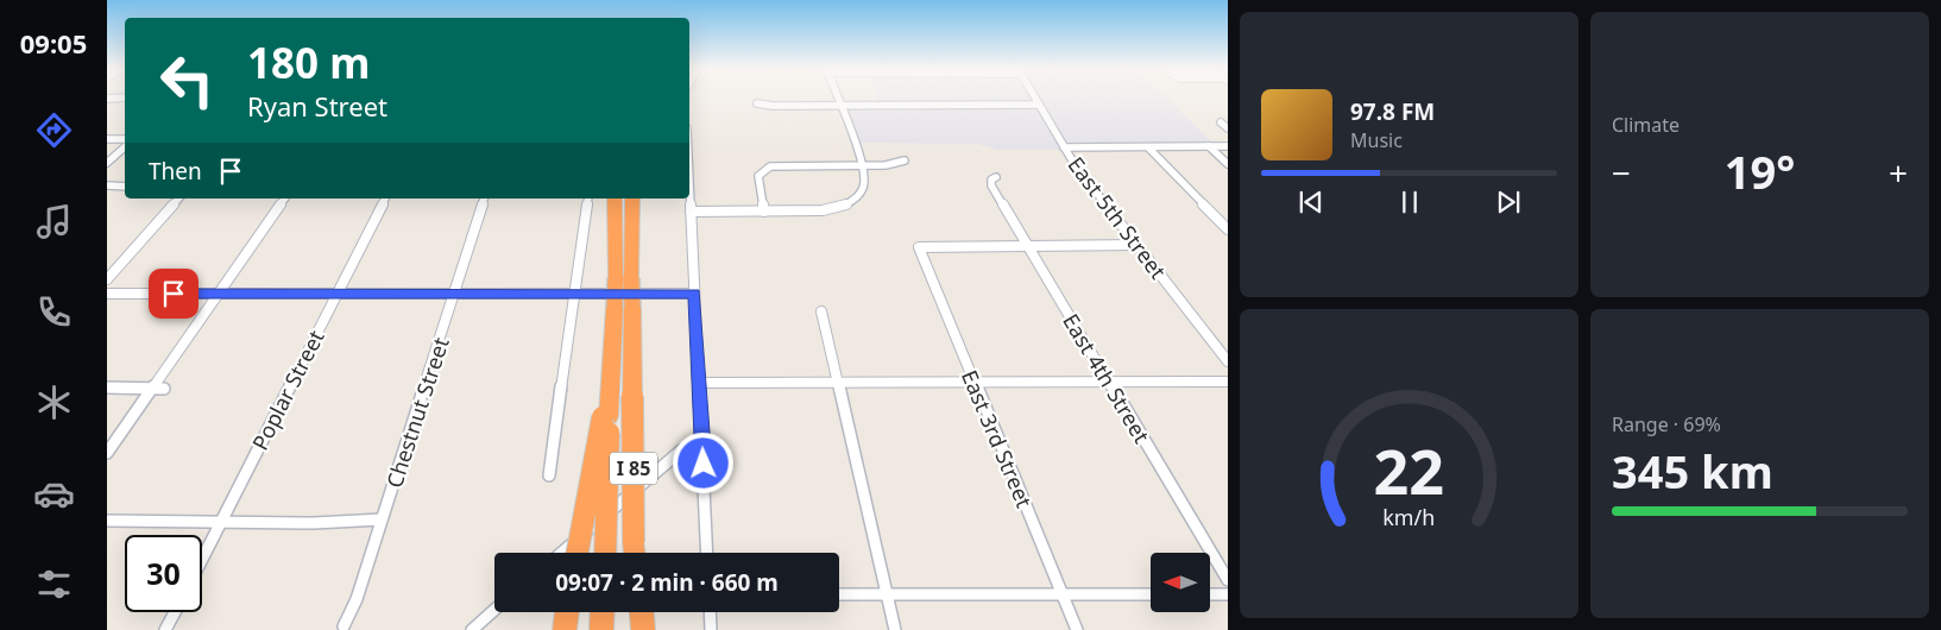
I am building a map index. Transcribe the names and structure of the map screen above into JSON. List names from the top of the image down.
{
  "streets": {
    "highway": ["I 85"],
    "street": [
      "East 5th Street",
      "East 4th Street",
      "Poplar Street",
      "Chestnut Street",
      "East 3rd Street"
    ]
  },
  "crossings": [
    ["East 4th Street", "East 3rd Street"]
  ],
  "north": "left",
  "page": {
    "tabs": "09:05",
    "tile": [
      "Climate",
      ["Range · 69%", "345 km"]
    ],
    "turn": ["180 m", "Ryan Street"],
    "song": ["97.8 FM", "Music"],
    "then": "Then",
    "heat": ["−", "19°", "+"],
    "limit": "30",
    "trip": "09:07 · 2 min · 660 m",
    "gauge": ["22", "km/h"]
  }
}
